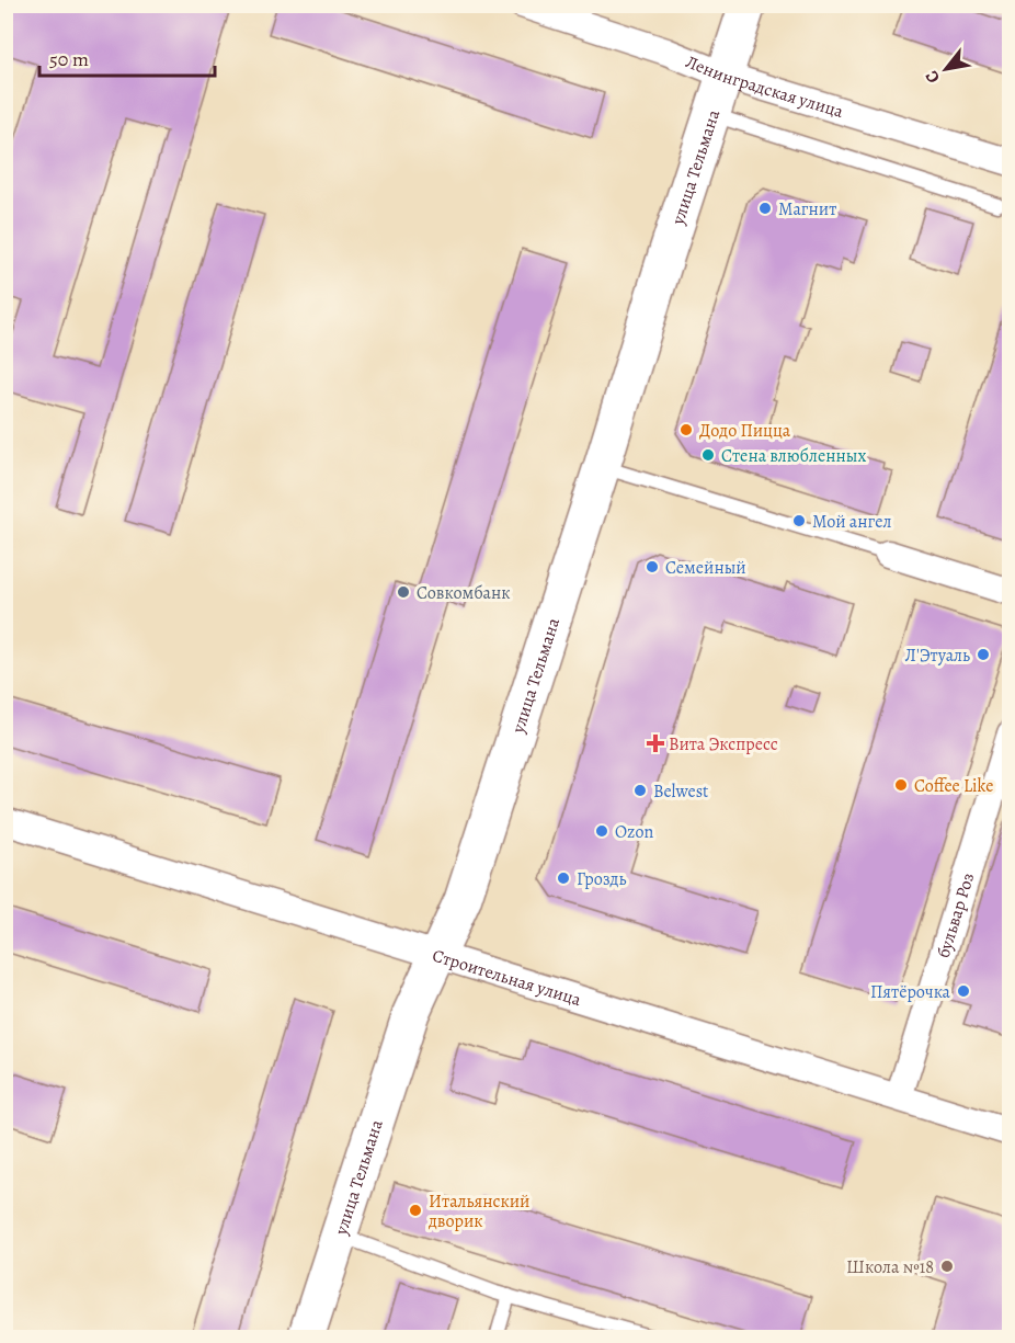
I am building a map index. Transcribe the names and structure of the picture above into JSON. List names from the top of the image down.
{
  "streets": {
    "street": [
      "Ленинградская улица",
      "улица Тельмана",
      "бульвар Роз",
      "Строительная улица"
    ]
  },
  "crossings": [
    ["Ленинградская улица", "улица Тельмана"],
    ["улица Тельмана", "Строительная улица"],
    ["бульвар Роз", "Строительная улица"]
  ],
  "places": {
    "other": [
      "Магнит",
      "Додо Пицца",
      "Стена влюбленных",
      "Мой ангел",
      "Семейный",
      "Совкомбанк",
      "Л'Этуаль",
      "Coffee Like",
      "Belwest",
      "Ozon",
      "Гроздь",
      "Пятёрочка",
      "Итальянский дворик",
      "Школа №18"
    ],
    "health": ["Вита Экспресс"]
  },
  "scale_bar": "50 m",
  "north": "bottom left"
}
